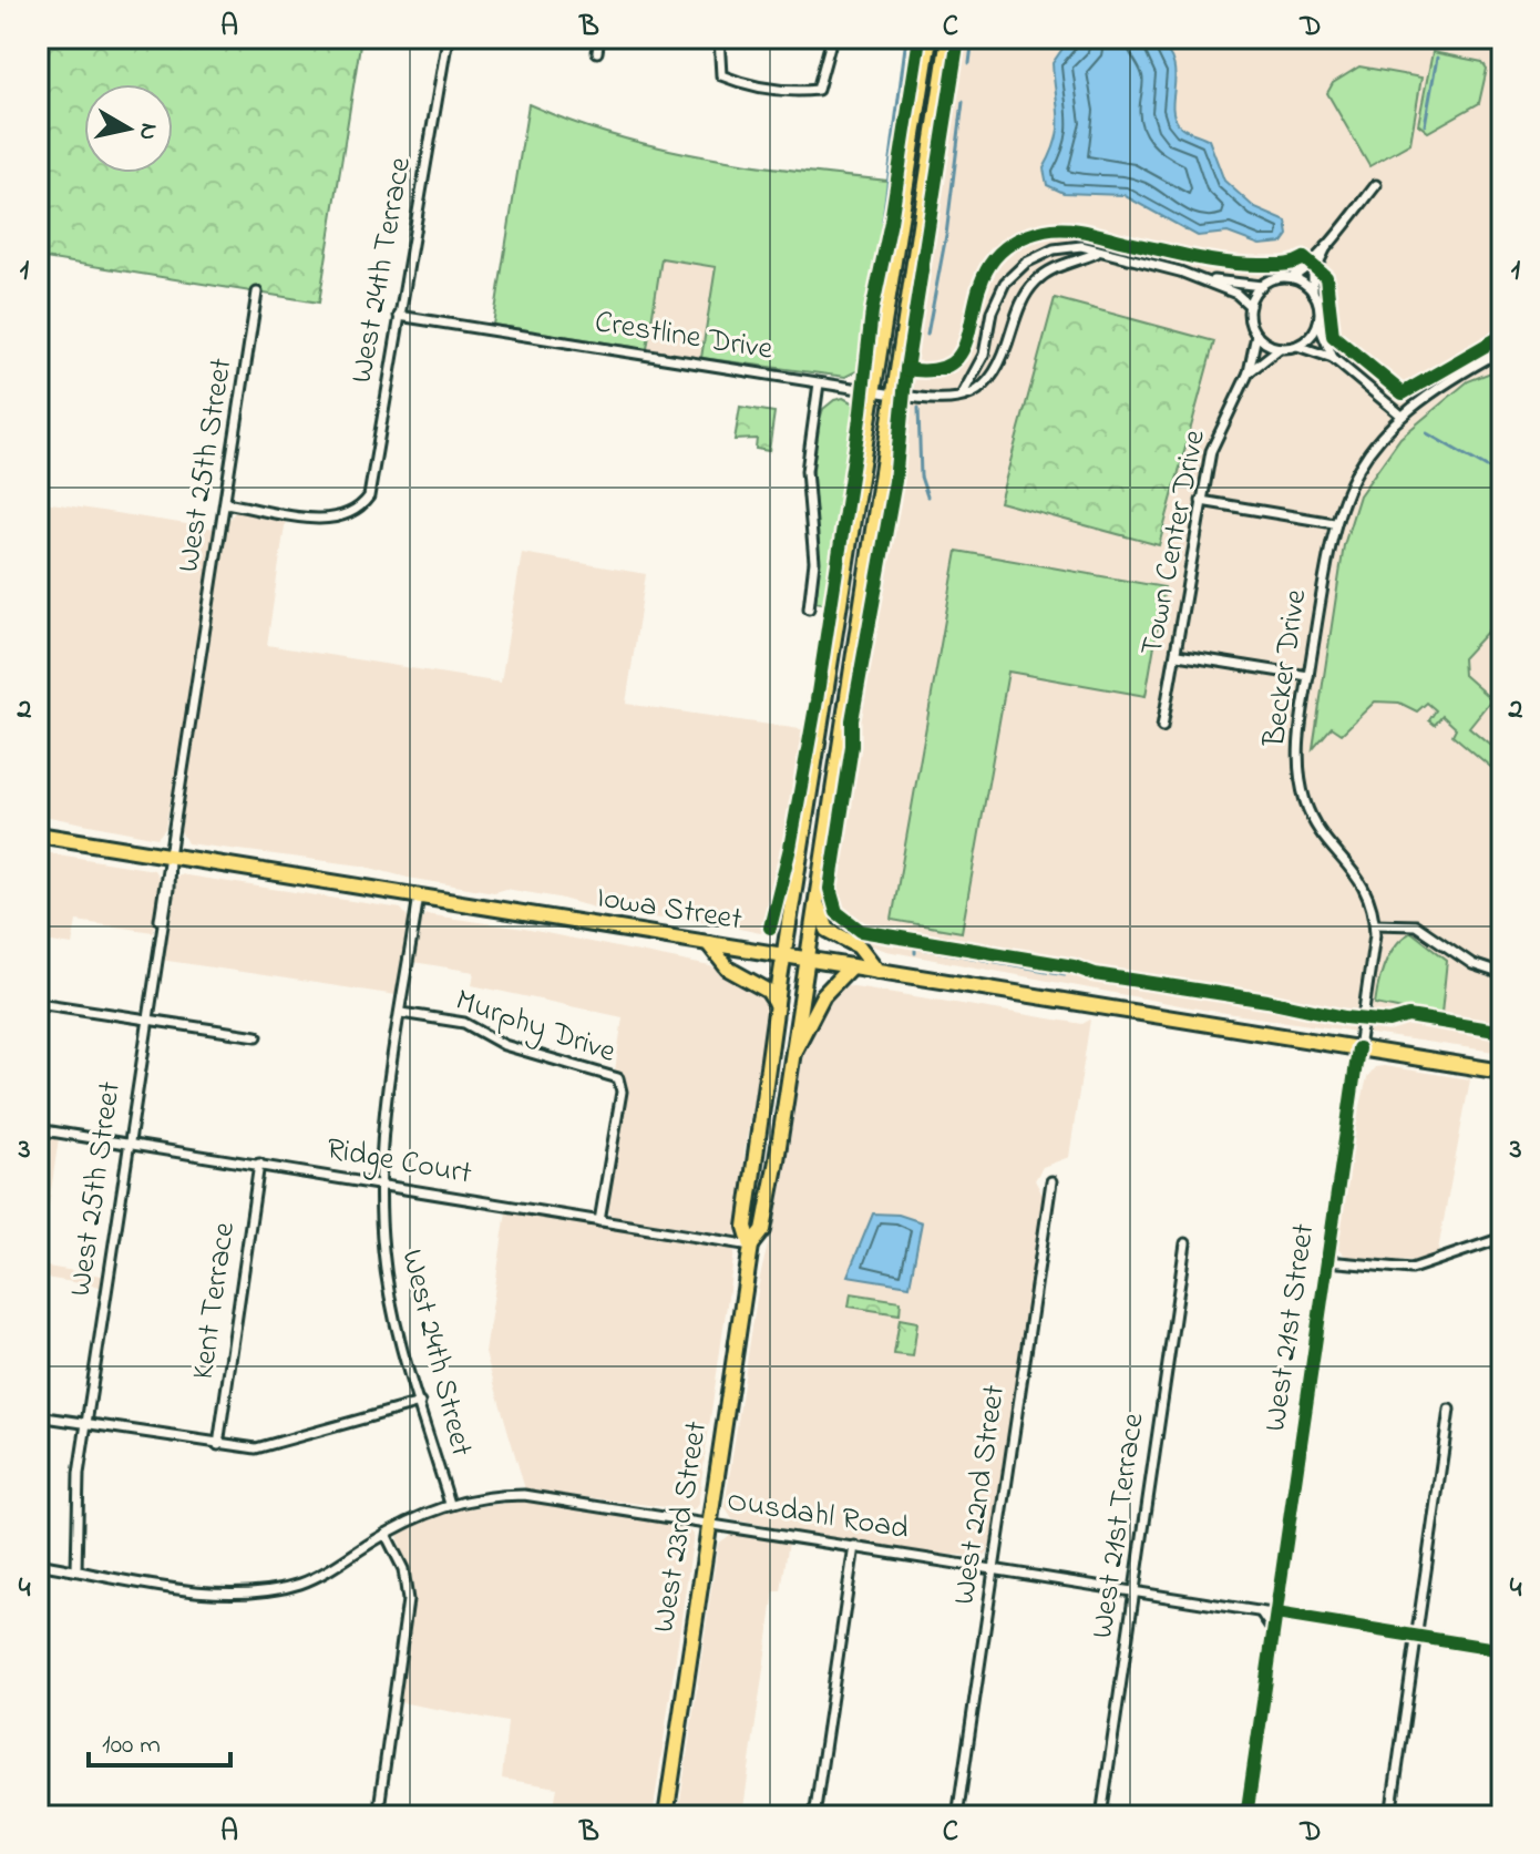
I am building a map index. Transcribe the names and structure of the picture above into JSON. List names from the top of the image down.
{
  "streets": {
    "main road": ["Iowa Street", "West 23rd Street"],
    "street": [
      "West 24th Terrace",
      "Crestline Drive",
      "West 25th Street",
      "Town Center Drive",
      "Becker Drive",
      "Murphy Drive",
      "Ridge Court",
      "Kent Terrace",
      "West 21st Street",
      "West 24th Street",
      "West 22nd Street",
      "Ousdahl Road",
      "West 21st Terrace"
    ]
  },
  "crossings": [
    ["West 24th Terrace", "Crestline Drive"],
    ["West 24th Terrace", "West 25th Street"],
    ["Crestline Drive", "West 23rd Street"],
    ["West 25th Street", "Iowa Street"],
    ["West 25th Street", "Ridge Court"],
    ["West 25th Street", "Ousdahl Road"],
    ["Becker Drive", "Iowa Street"],
    ["Becker Drive", "West 21st Street"],
    ["Iowa Street", "West 21st Street"],
    ["Iowa Street", "West 24th Street"],
    ["Iowa Street", "West 23rd Street"],
    ["Murphy Drive", "Ridge Court"],
    ["Murphy Drive", "West 24th Street"],
    ["Ridge Court", "Kent Terrace"],
    ["Ridge Court", "West 24th Street"],
    ["Ridge Court", "West 23rd Street"],
    ["West 21st Street", "Ousdahl Road"],
    ["West 24th Street", "Ousdahl Road"],
    ["West 22nd Street", "Ousdahl Road"],
    ["Ousdahl Road", "West 21st Terrace"],
    ["Ousdahl Road", "West 23rd Street"]
  ],
  "scale_bar": "100 m",
  "north": "right",
  "grid": {
    "columns": [
      "A",
      "B",
      "C",
      "D"
    ],
    "rows": [
      "1",
      "2",
      "3",
      "4"
    ]
  }
}
